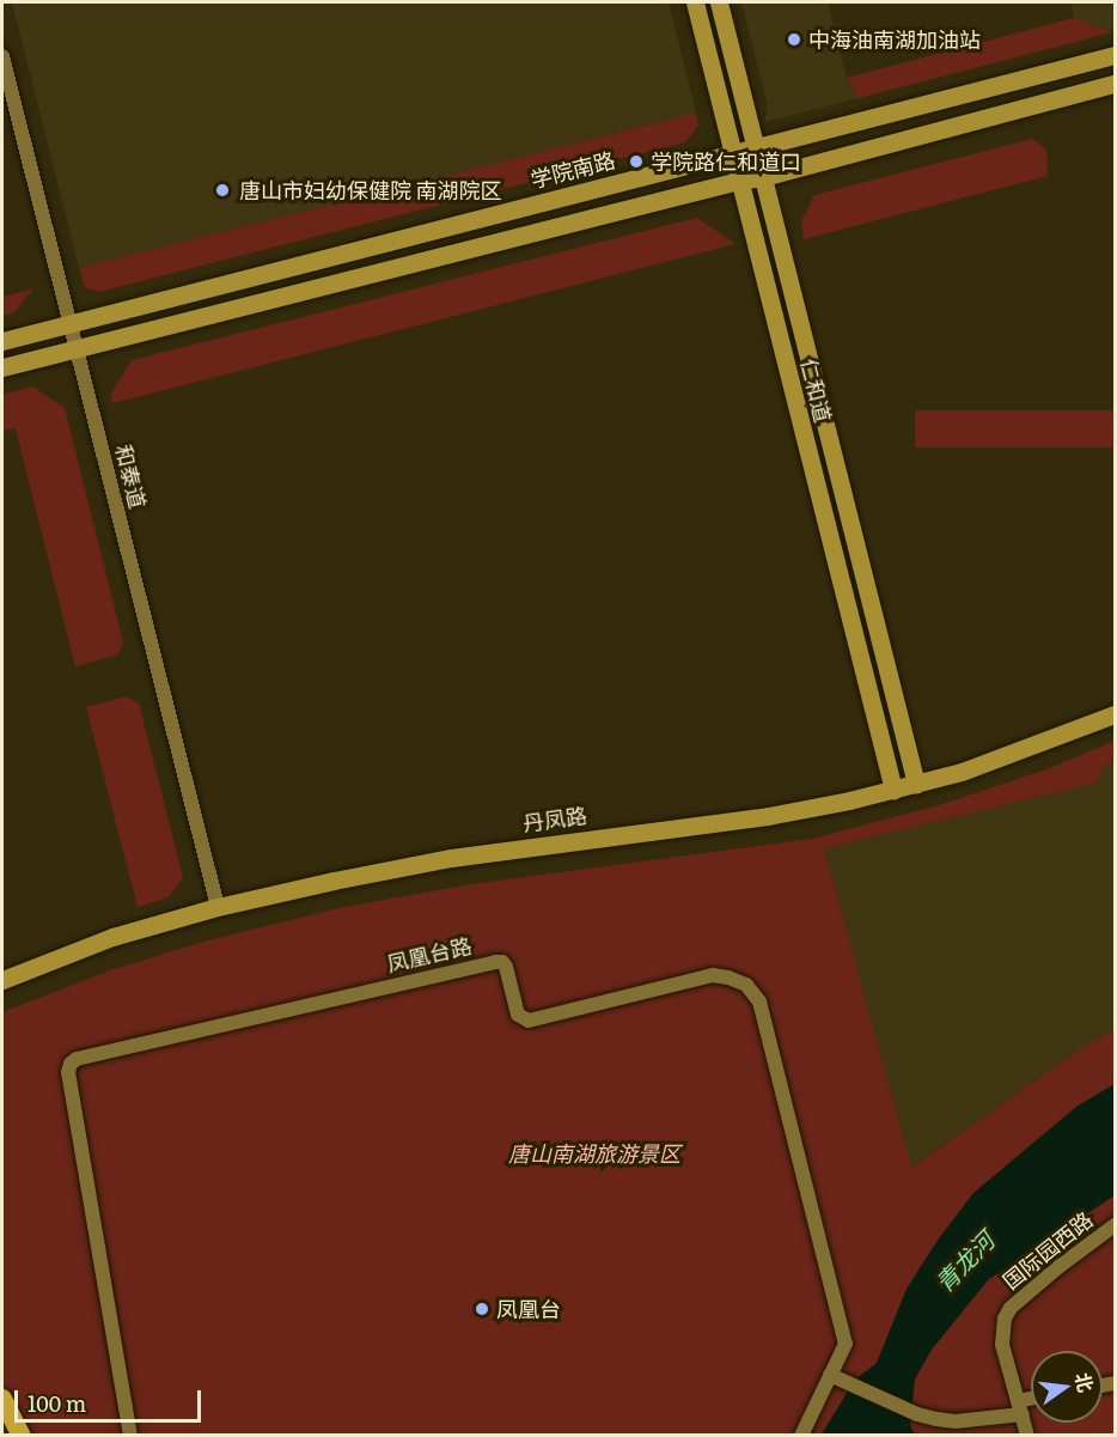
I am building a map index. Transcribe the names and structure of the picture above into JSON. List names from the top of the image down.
{
  "streets": {
    "main road": ["学院南路", "仁和道", "丹凤路"],
    "street": ["和泰道", "凤凰台路", "国际园西路"]
  },
  "crossings": [
    ["学院南路", "仁和道"],
    ["学院南路", "和泰道"],
    ["仁和道", "丹凤路"],
    ["和泰道", "丹凤路"]
  ],
  "water": ["青龙河"],
  "parks": ["唐山南湖旅游景区"],
  "places": [
    "中海油南湖加油站",
    "学院路仁和道口",
    "唐山市妇幼保健院 南湖院区",
    "凤凰台"
  ],
  "scale_bar": "100 m",
  "north": "right"
}
